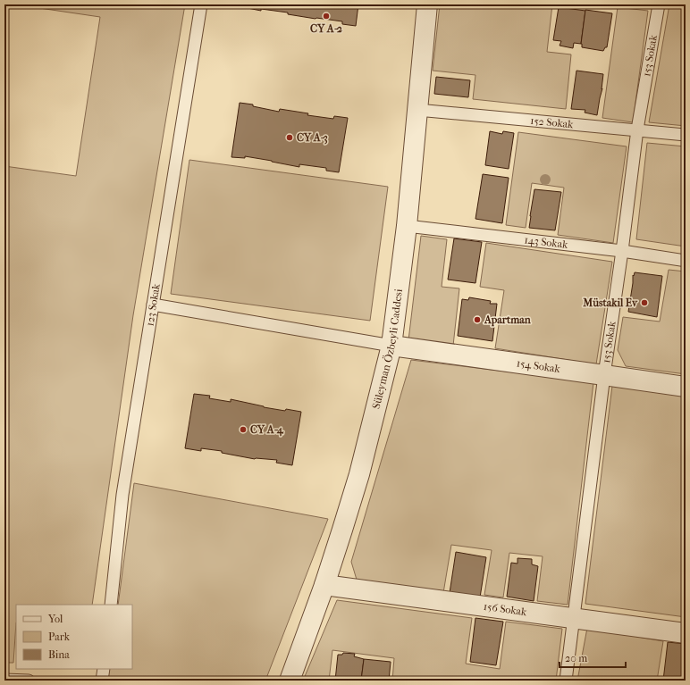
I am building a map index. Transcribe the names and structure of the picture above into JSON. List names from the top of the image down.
{
  "streets": {
    "street": ["Süleyman Özbeyli Caddesi", "154 Sokak", "156 Sokak"],
    "lane": [
      "153 Sokak",
      "152 Sokak",
      "143 Sokak",
      "123 Sokak"
    ]
  },
  "crossings": [
    ["153 Sokak", "152 Sokak"],
    ["153 Sokak", "143 Sokak"],
    ["153 Sokak", "154 Sokak"],
    ["153 Sokak", "156 Sokak"],
    ["152 Sokak", "Süleyman Özbeyli Caddesi"],
    ["143 Sokak", "Süleyman Özbeyli Caddesi"],
    ["Süleyman Özbeyli Caddesi", "154 Sokak"],
    ["Süleyman Özbeyli Caddesi", "156 Sokak"]
  ],
  "places": [
    "CY A-2",
    "CY A-3",
    "Müstakil Ev",
    "Apartman",
    "CY A-4"
  ],
  "legend": ["Yol", "Park", "Bina"],
  "scale_bar": "20 m"
}
